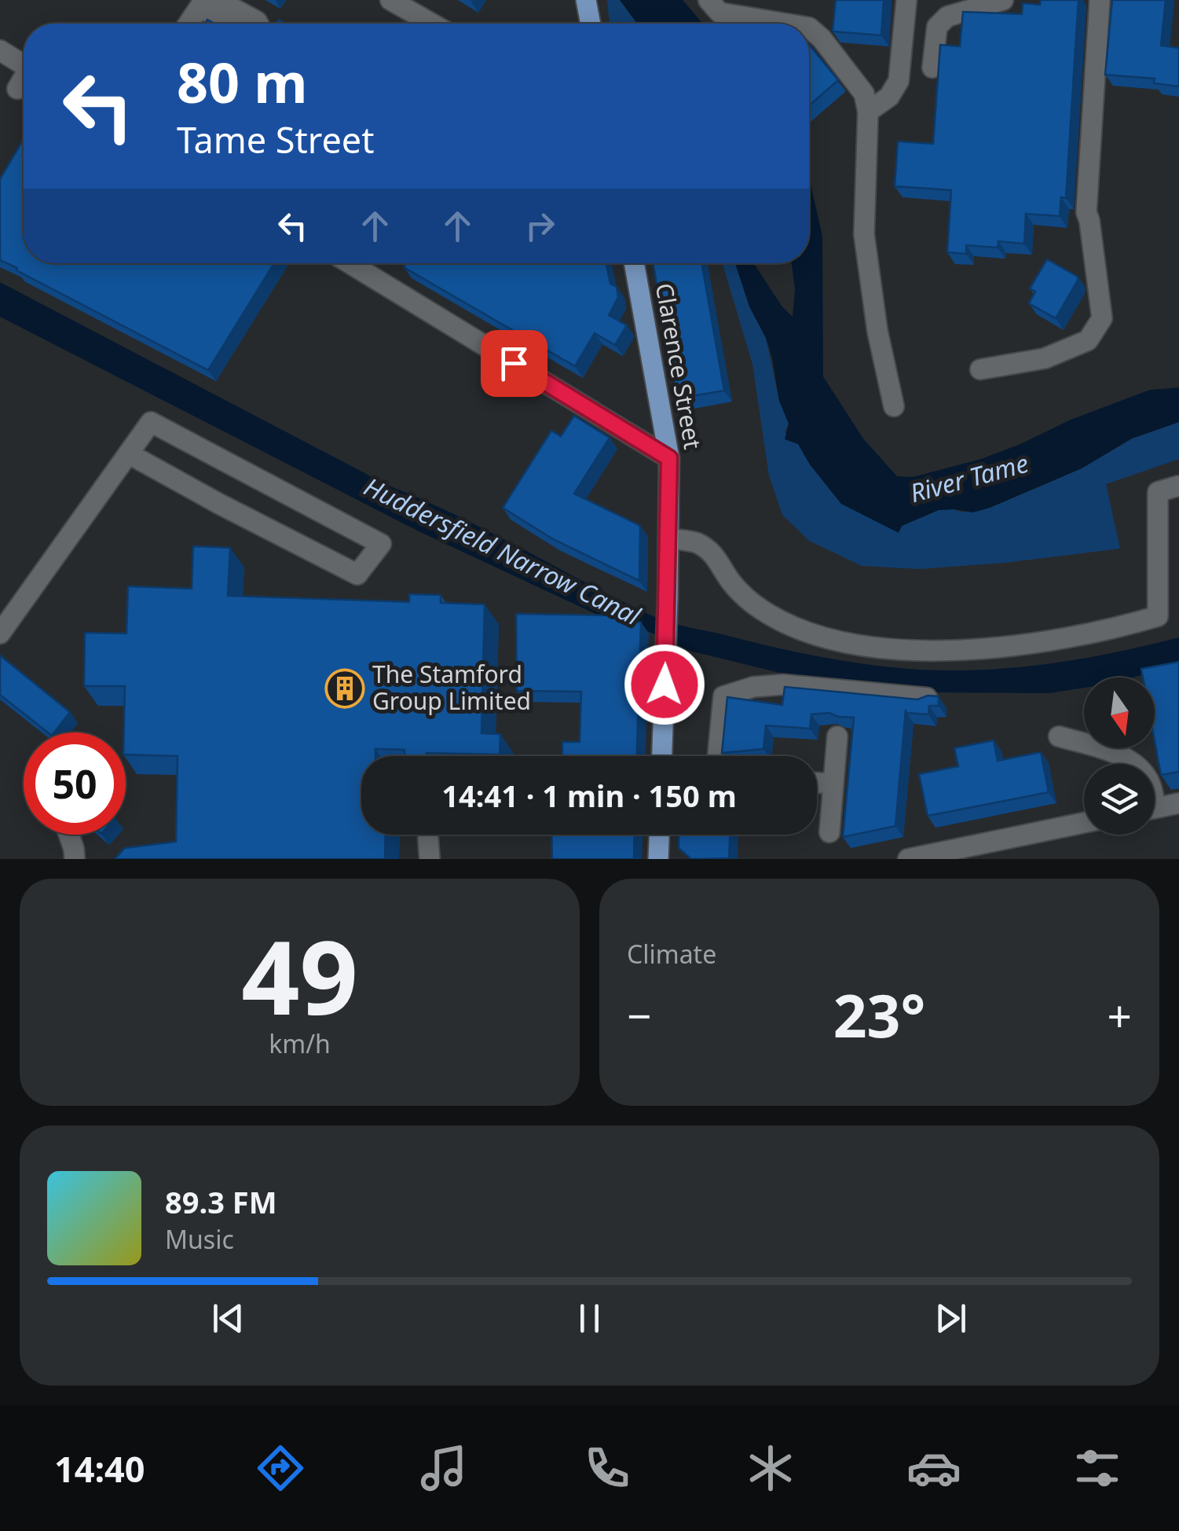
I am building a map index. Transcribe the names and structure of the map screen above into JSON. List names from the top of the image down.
{
  "streets": {
    "main road": ["Clarence Street"]
  },
  "water": ["River Tame", "Huddersfield Narrow Canal"],
  "places": {
    "building": ["The Stamford Group Limited"]
  },
  "north": "bottom",
  "page": {
    "turn": ["80 m", "Tame Street"],
    "limit": "50",
    "trip": "14:41 · 1 min · 150 m",
    "tile": [
      ["49", "km/h"],
      "Climate"
    ],
    "heat": ["−", "23°", "+"],
    "song": ["89.3 FM", "Music"],
    "tabs": "14:40"
  }
}
